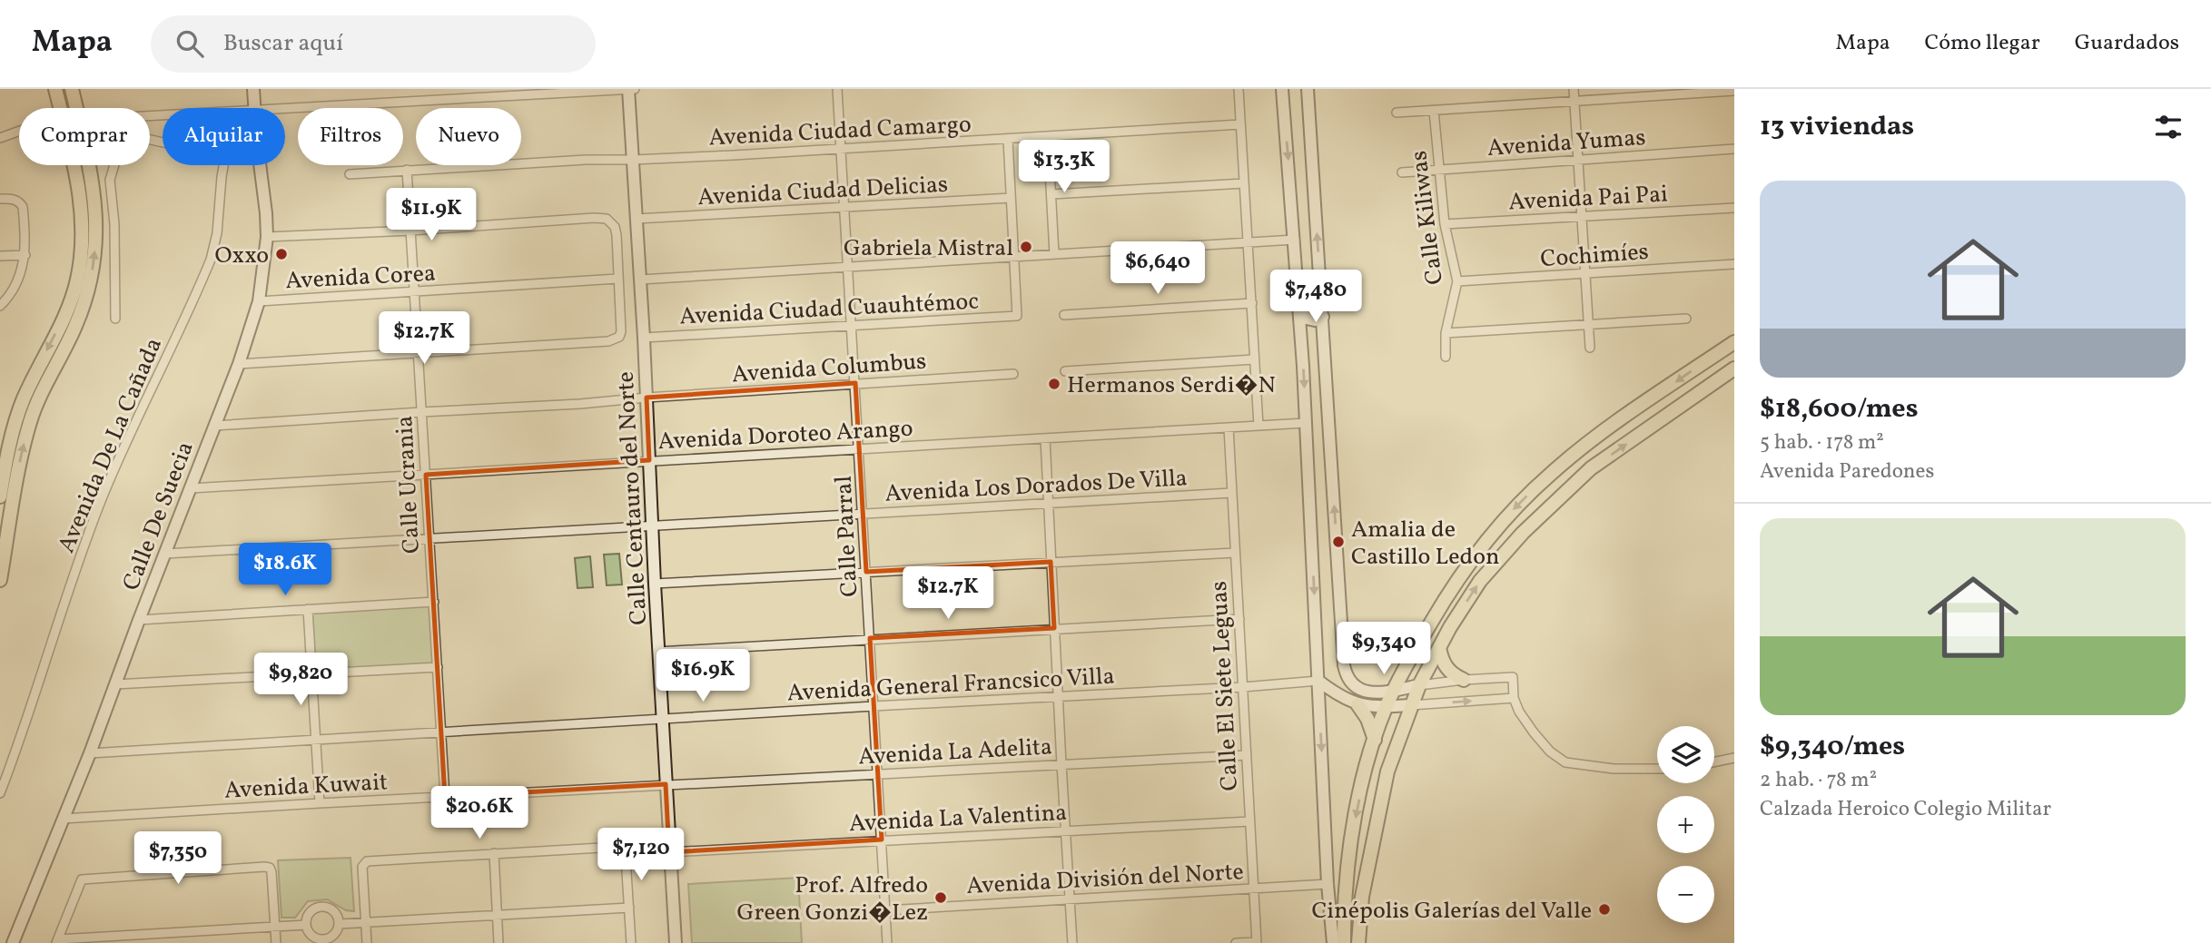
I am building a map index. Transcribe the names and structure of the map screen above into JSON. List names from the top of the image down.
{
  "streets": {
    "street": [
      "Avenida Ciudad Camargo",
      "Avenida Yumas",
      "Avenida Ciudad Delicias",
      "Avenida Pai Pai",
      "Calle Kiliwas",
      "Cochimíes",
      "Avenida Corea",
      "Avenida Ciudad Cuauhtémoc",
      "Avenida Columbus",
      "Avenida Doroteo Arango",
      "Avenida De La Cañada",
      "Calle Ucrania",
      "Avenida Los Dorados De Villa",
      "Calle Centauro del Norte",
      "Calle De Suecia",
      "Calle Parral",
      "Avenida General Francsico Villa",
      "Calle El Siete Leguas",
      "Avenida La Adelita",
      "Avenida Kuwait",
      "Avenida La Valentina",
      "Avenida División del Norte"
    ]
  },
  "crossings": [
    ["Avenida Ciudad Camargo", "Calle Ucrania"],
    ["Avenida Ciudad Camargo", "Calle Centauro del Norte"],
    ["Avenida Ciudad Camargo", "Calle Parral"],
    ["Avenida Yumas", "Calle Kiliwas"],
    ["Avenida Ciudad Delicias", "Calle Centauro del Norte"],
    ["Avenida Ciudad Delicias", "Calle Parral"],
    ["Avenida Pai Pai", "Calle Kiliwas"],
    ["Calle Kiliwas", "Cochimíes"],
    ["Avenida Corea", "Calle Ucrania"],
    ["Avenida Corea", "Calle De Suecia"],
    ["Avenida Ciudad Cuauhtémoc", "Calle Centauro del Norte"],
    ["Avenida Ciudad Cuauhtémoc", "Calle Parral"],
    ["Avenida Columbus", "Calle Ucrania"],
    ["Avenida Columbus", "Calle Centauro del Norte"],
    ["Avenida Columbus", "Calle De Suecia"],
    ["Avenida Columbus", "Calle Parral"],
    ["Avenida Doroteo Arango", "Calle Ucrania"],
    ["Avenida Doroteo Arango", "Calle Centauro del Norte"],
    ["Avenida Doroteo Arango", "Calle De Suecia"],
    ["Avenida Doroteo Arango", "Calle Parral"],
    ["Avenida Doroteo Arango", "Calle El Siete Leguas"],
    ["Calle Ucrania", "Avenida Los Dorados De Villa"],
    ["Calle Ucrania", "Avenida General Francsico Villa"],
    ["Calle Ucrania", "Avenida Kuwait"],
    ["Avenida Los Dorados De Villa", "Calle Centauro del Norte"],
    ["Avenida Los Dorados De Villa", "Calle De Suecia"],
    ["Avenida Los Dorados De Villa", "Calle Parral"],
    ["Avenida Los Dorados De Villa", "Calle El Siete Leguas"],
    ["Calle Centauro del Norte", "Avenida General Francsico Villa"],
    ["Calle Centauro del Norte", "Avenida La Adelita"],
    ["Calle Centauro del Norte", "Avenida Kuwait"],
    ["Calle Centauro del Norte", "Avenida La Valentina"],
    ["Calle De Suecia", "Avenida General Francsico Villa"],
    ["Calle De Suecia", "Avenida Kuwait"],
    ["Calle Parral", "Avenida General Francsico Villa"],
    ["Calle Parral", "Avenida La Adelita"],
    ["Calle Parral", "Avenida La Valentina"],
    ["Calle Parral", "Avenida División del Norte"],
    ["Avenida General Francsico Villa", "Calle El Siete Leguas"],
    ["Calle El Siete Leguas", "Avenida La Adelita"],
    ["Calle El Siete Leguas", "Avenida La Valentina"],
    ["Calle El Siete Leguas", "Avenida División del Norte"],
    ["Avenida La Adelita", "Avenida Kuwait"]
  ],
  "places": [
    "Gabriela Mistral",
    "Oxxo",
    "Hermanos Serdi�N",
    "Amalia de Castillo Ledon",
    "Prof. Alfredo Green Gonzi�Lez",
    "Cinépolis Galerías del Valle"
  ],
  "page": {
    "header": "Mapa",
    "search": "Buscar aquí",
    "nav": ["Mapa", "Cómo llegar", "Guardados"],
    "heading": "13 viviendas",
    "chip": [
      "Comprar",
      "Alquilar",
      "Filtros",
      "Nuevo"
    ],
    "price": [
      "$13.3K",
      "$11.9K",
      "$6,640",
      "$7,480",
      "$12.7K",
      "$18.6K",
      "$12.7K",
      "$9,340",
      "$16.9K",
      "$9,820",
      "$20.6K",
      "$7,120",
      "$7,350"
    ],
    "list": [
      {
        "name": "$18,600/mes",
        "note": "5 hab. · 178 m² · Avenida Paredones"
      },
      {
        "name": "$9,340/mes",
        "note": "2 hab. · 78 m² · Calzada Heroico Colegio Militar"
      }
    ],
    "map_buttons": ["+", "−"]
  }
}
